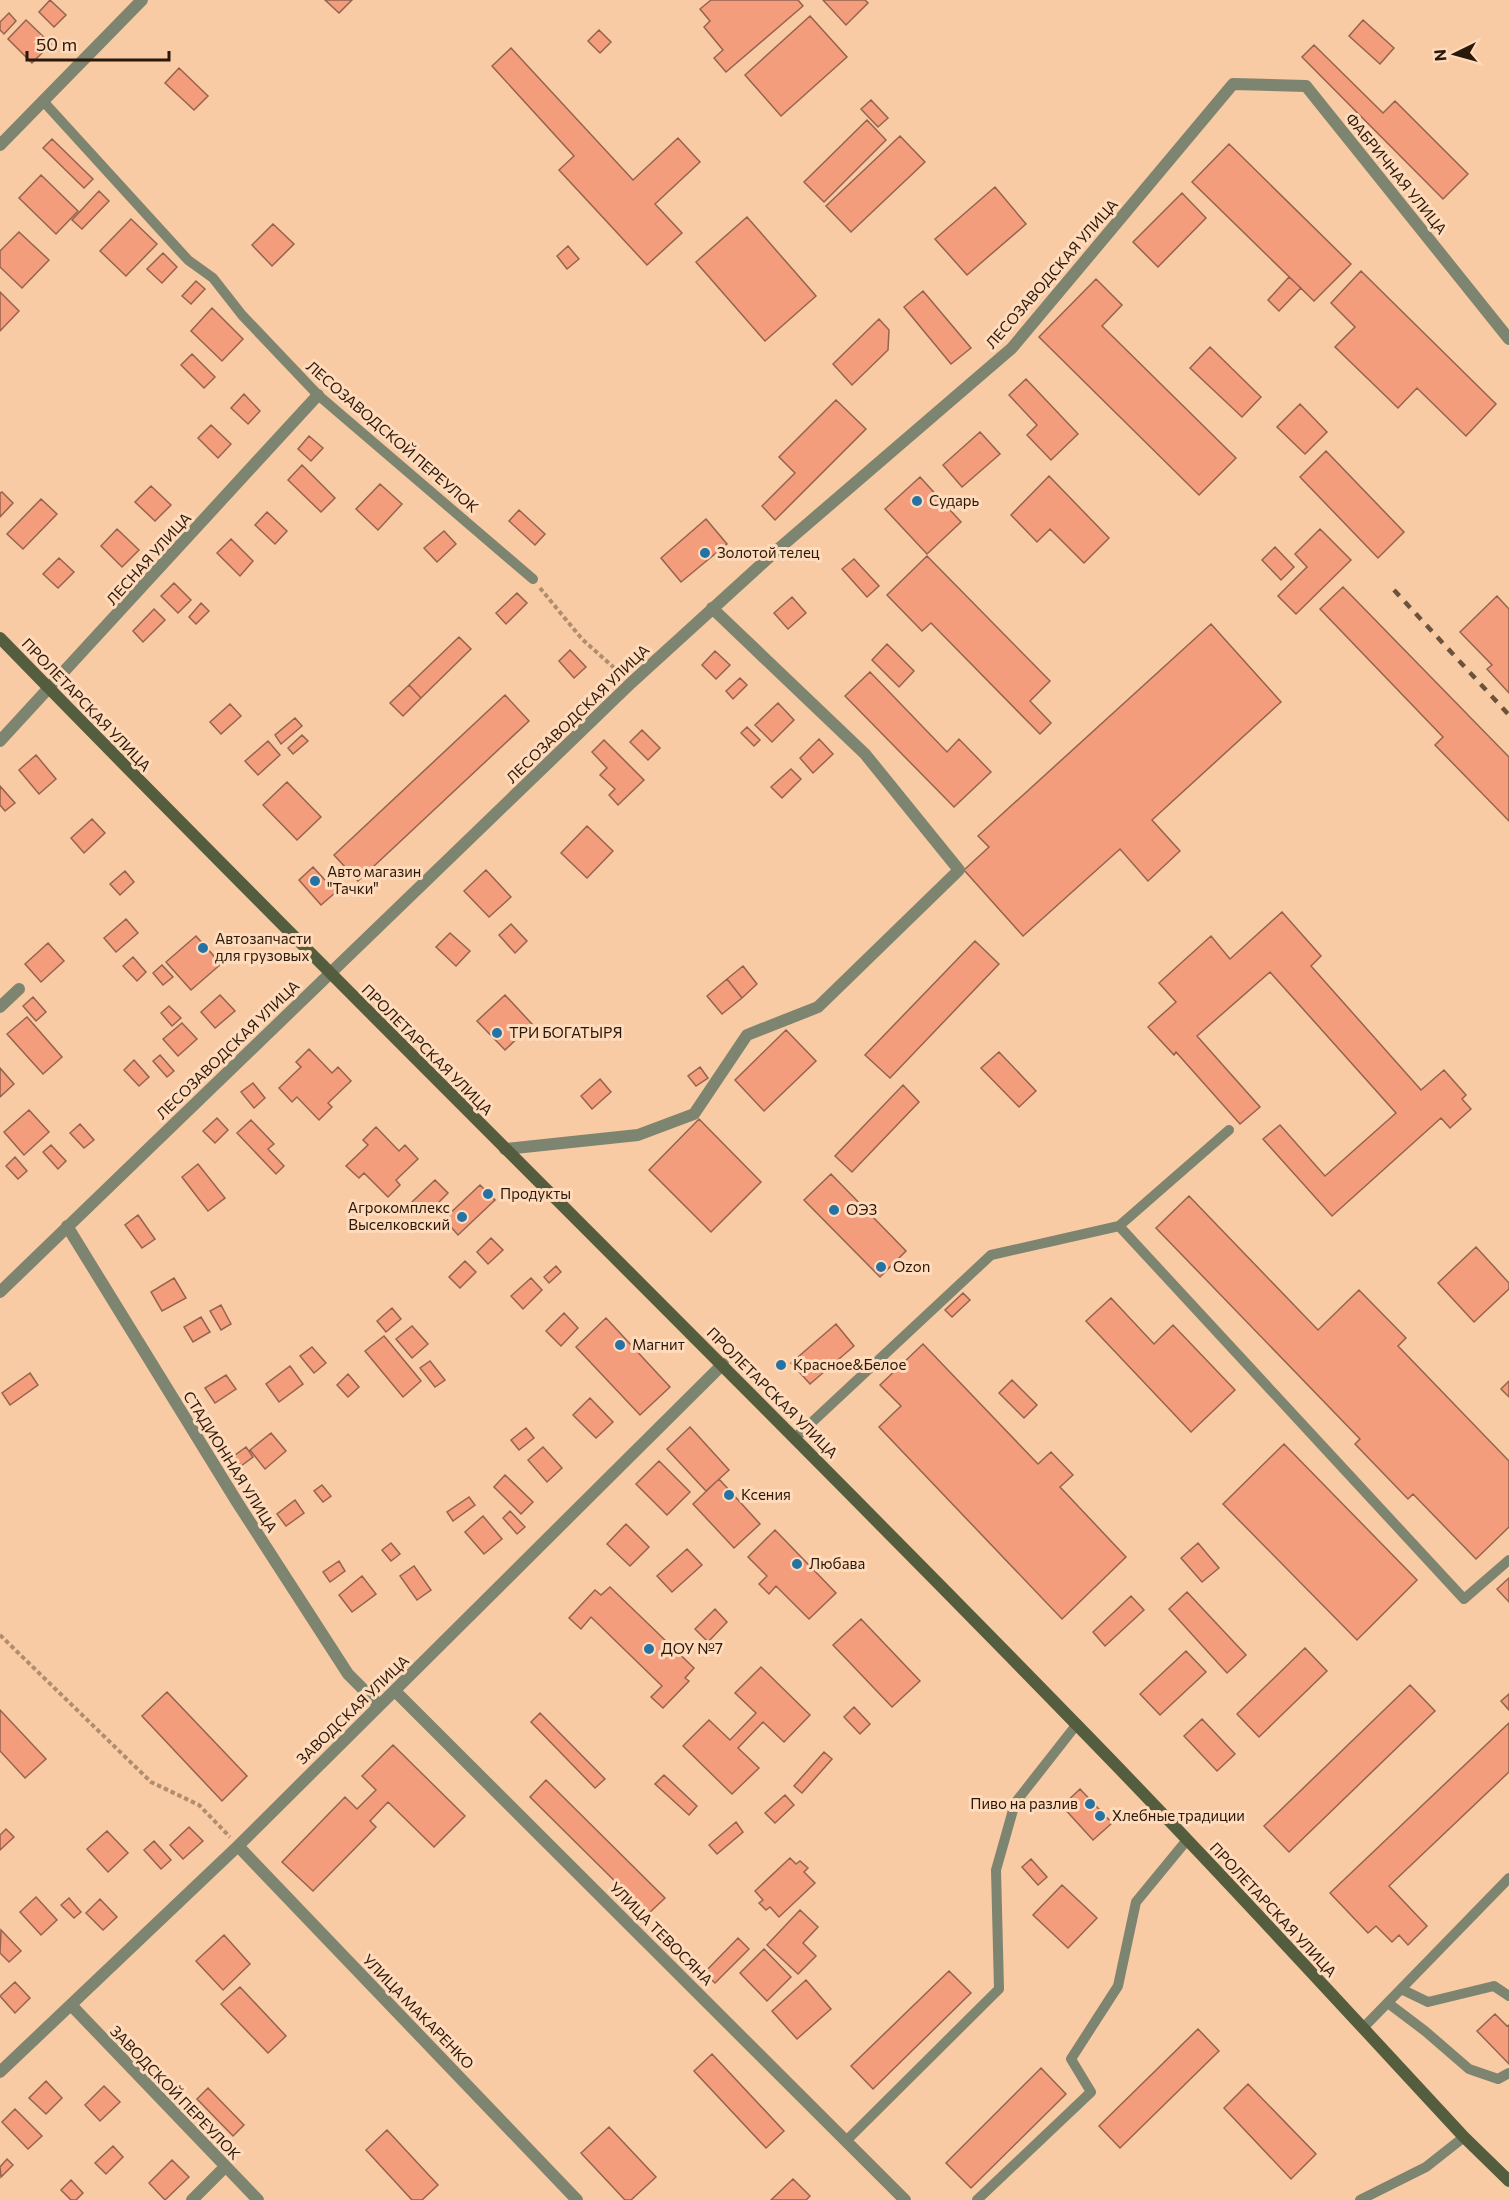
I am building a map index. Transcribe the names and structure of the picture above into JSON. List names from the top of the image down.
{
  "streets": {
    "street": [
      "ФАБРИЧНАЯ УЛИЦА",
      "ЛЕСОЗАВОДСКАЯ УЛИЦА",
      "ЛЕСНАЯ УЛИЦА",
      "ПРОЛЕТАРСКАЯ УЛИЦА",
      "СТАДИОННАЯ УЛИЦА",
      "ЗАВОДСКАЯ УЛИЦА",
      "УЛИЦА ТЕВОСЯНА",
      "УЛИЦА МАКАРЕНКО",
      "ЗАВОДСКОЙ ПЕРЕУЛОК"
    ],
    "lane": ["ЛЕСОЗАВОДСКОЙ ПЕРЕУЛОК"]
  },
  "crossings": [
    ["ФАБРИЧНАЯ УЛИЦА", "ЛЕСОЗАВОДСКАЯ УЛИЦА"],
    ["ЛЕСОЗАВОДСКАЯ УЛИЦА", "ПРОЛЕТАРСКАЯ УЛИЦА"],
    ["ЛЕСОЗАВОДСКАЯ УЛИЦА", "СТАДИОННАЯ УЛИЦА"],
    ["ЛЕСОЗАВОДСКОЙ ПЕРЕУЛОК", "ЛЕСНАЯ УЛИЦА"],
    ["ЛЕСНАЯ УЛИЦА", "ПРОЛЕТАРСКАЯ УЛИЦА"],
    ["ПРОЛЕТАРСКАЯ УЛИЦА", "ЗАВОДСКАЯ УЛИЦА"],
    ["СТАДИОННАЯ УЛИЦА", "ЗАВОДСКАЯ УЛИЦА"],
    ["ЗАВОДСКАЯ УЛИЦА", "УЛИЦА ТЕВОСЯНА"],
    ["ЗАВОДСКАЯ УЛИЦА", "УЛИЦА МАКАРЕНКО"],
    ["ЗАВОДСКАЯ УЛИЦА", "ЗАВОДСКОЙ ПЕРЕУЛОК"]
  ],
  "places": [
    "Сударь",
    "Золотой телец",
    "Авто магазин \"Тачки\"",
    "Автозапчасти для грузовых",
    "ТРИ БОГАТЫРЯ",
    "Продукты",
    "ОЭЗ",
    "Агрокомплекс Выселковский",
    "Ozon",
    "Магнит",
    "Красное&Белое",
    "Ксения",
    "Любава",
    "ДОУ №7",
    "Пиво на разлив",
    "Хлебные традиции"
  ],
  "scale_bar": "50 m",
  "north": "left"
}
